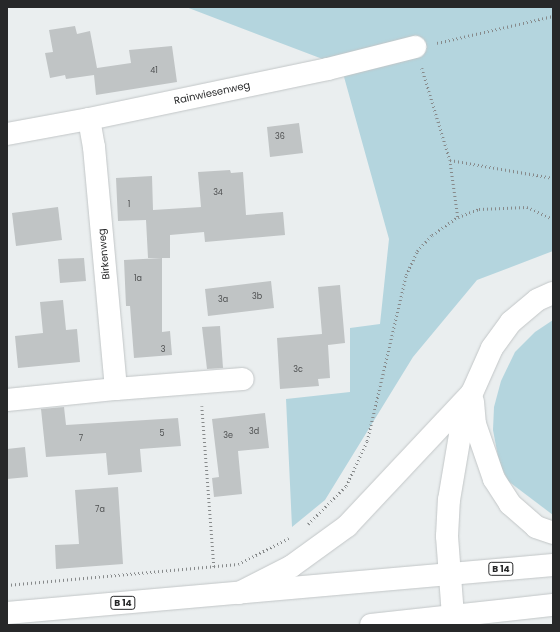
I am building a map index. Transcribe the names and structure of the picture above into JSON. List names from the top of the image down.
{
  "streets": {
    "main road": ["Rainwiesenweg", "Birkenweg", "B 14"]
  },
  "crossings": [
    ["Rainwiesenweg", "Birkenweg"]
  ],
  "house_numbers": [
    "41",
    "36",
    "34",
    "1",
    "1a",
    "3b",
    "3a",
    "3",
    "3c",
    "3d",
    "5",
    "3e",
    "7",
    "7a"
  ]
}
